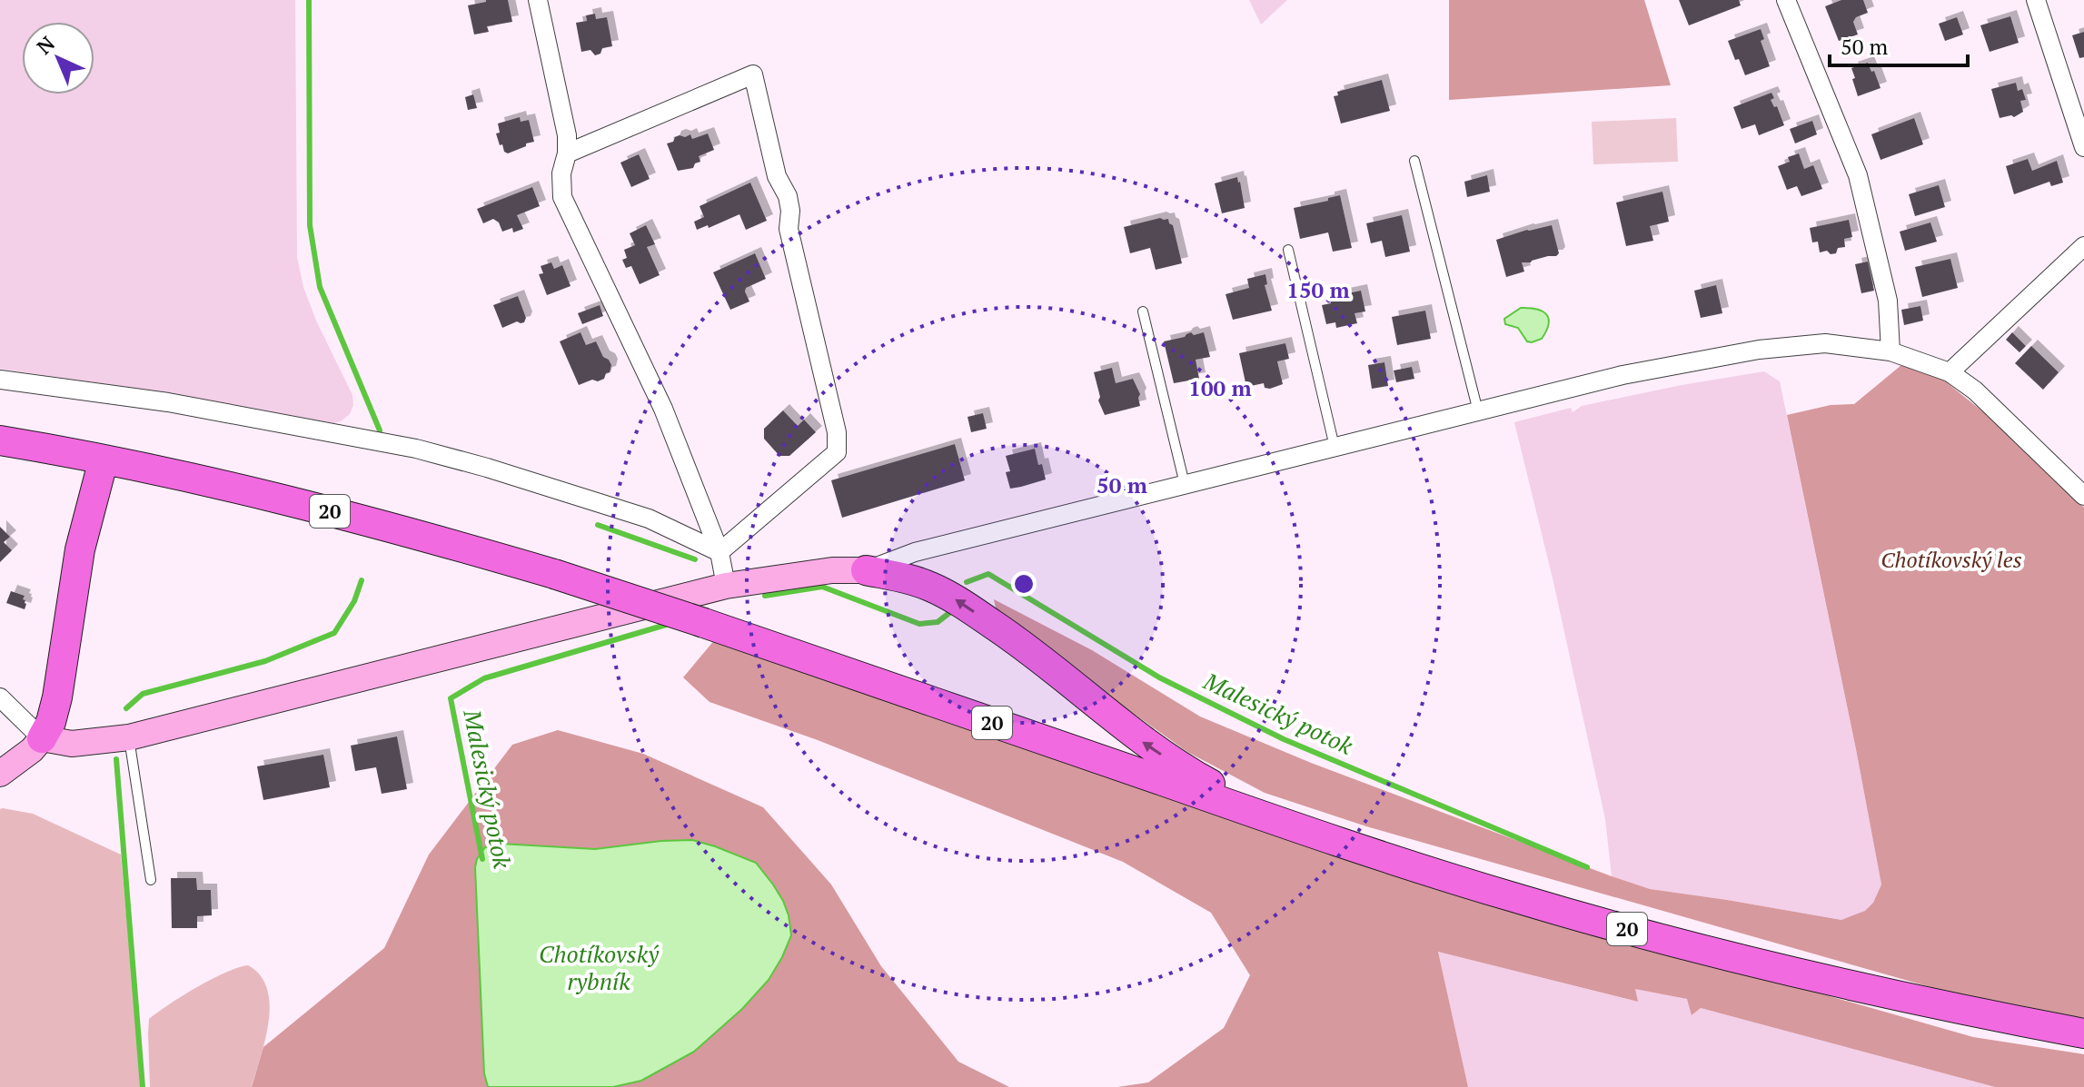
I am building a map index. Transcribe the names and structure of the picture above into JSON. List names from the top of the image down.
{
  "streets": {
    "main road": ["20"]
  },
  "water": ["Malesický potok", "Chotíkovský rybník"],
  "parks": ["Chotíkovský les"],
  "scale_bar": "50 m",
  "north": "top left",
  "rings": ["150 m", "100 m", "50 m"]
}
